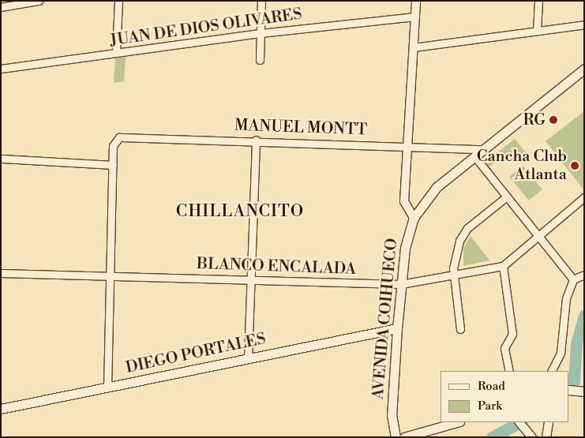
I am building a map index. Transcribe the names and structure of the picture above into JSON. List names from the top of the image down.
{
  "streets": {
    "main road": ["AVENIDA COIHUECO", "DIEGO PORTALES"],
    "street": ["JUAN DE DIOS OLIVARES", "MANUEL MONTT", "BLANCO ENCALADA"]
  },
  "crossings": [
    ["MANUEL MONTT", "AVENIDA COIHUECO"],
    ["BLANCO ENCALADA", "AVENIDA COIHUECO"],
    ["AVENIDA COIHUECO", "DIEGO PORTALES"]
  ],
  "districts": ["CHILLANCITO"],
  "places": ["RG", "Cancha Club Atlanta"],
  "legend": ["Road", "Park"]
}
